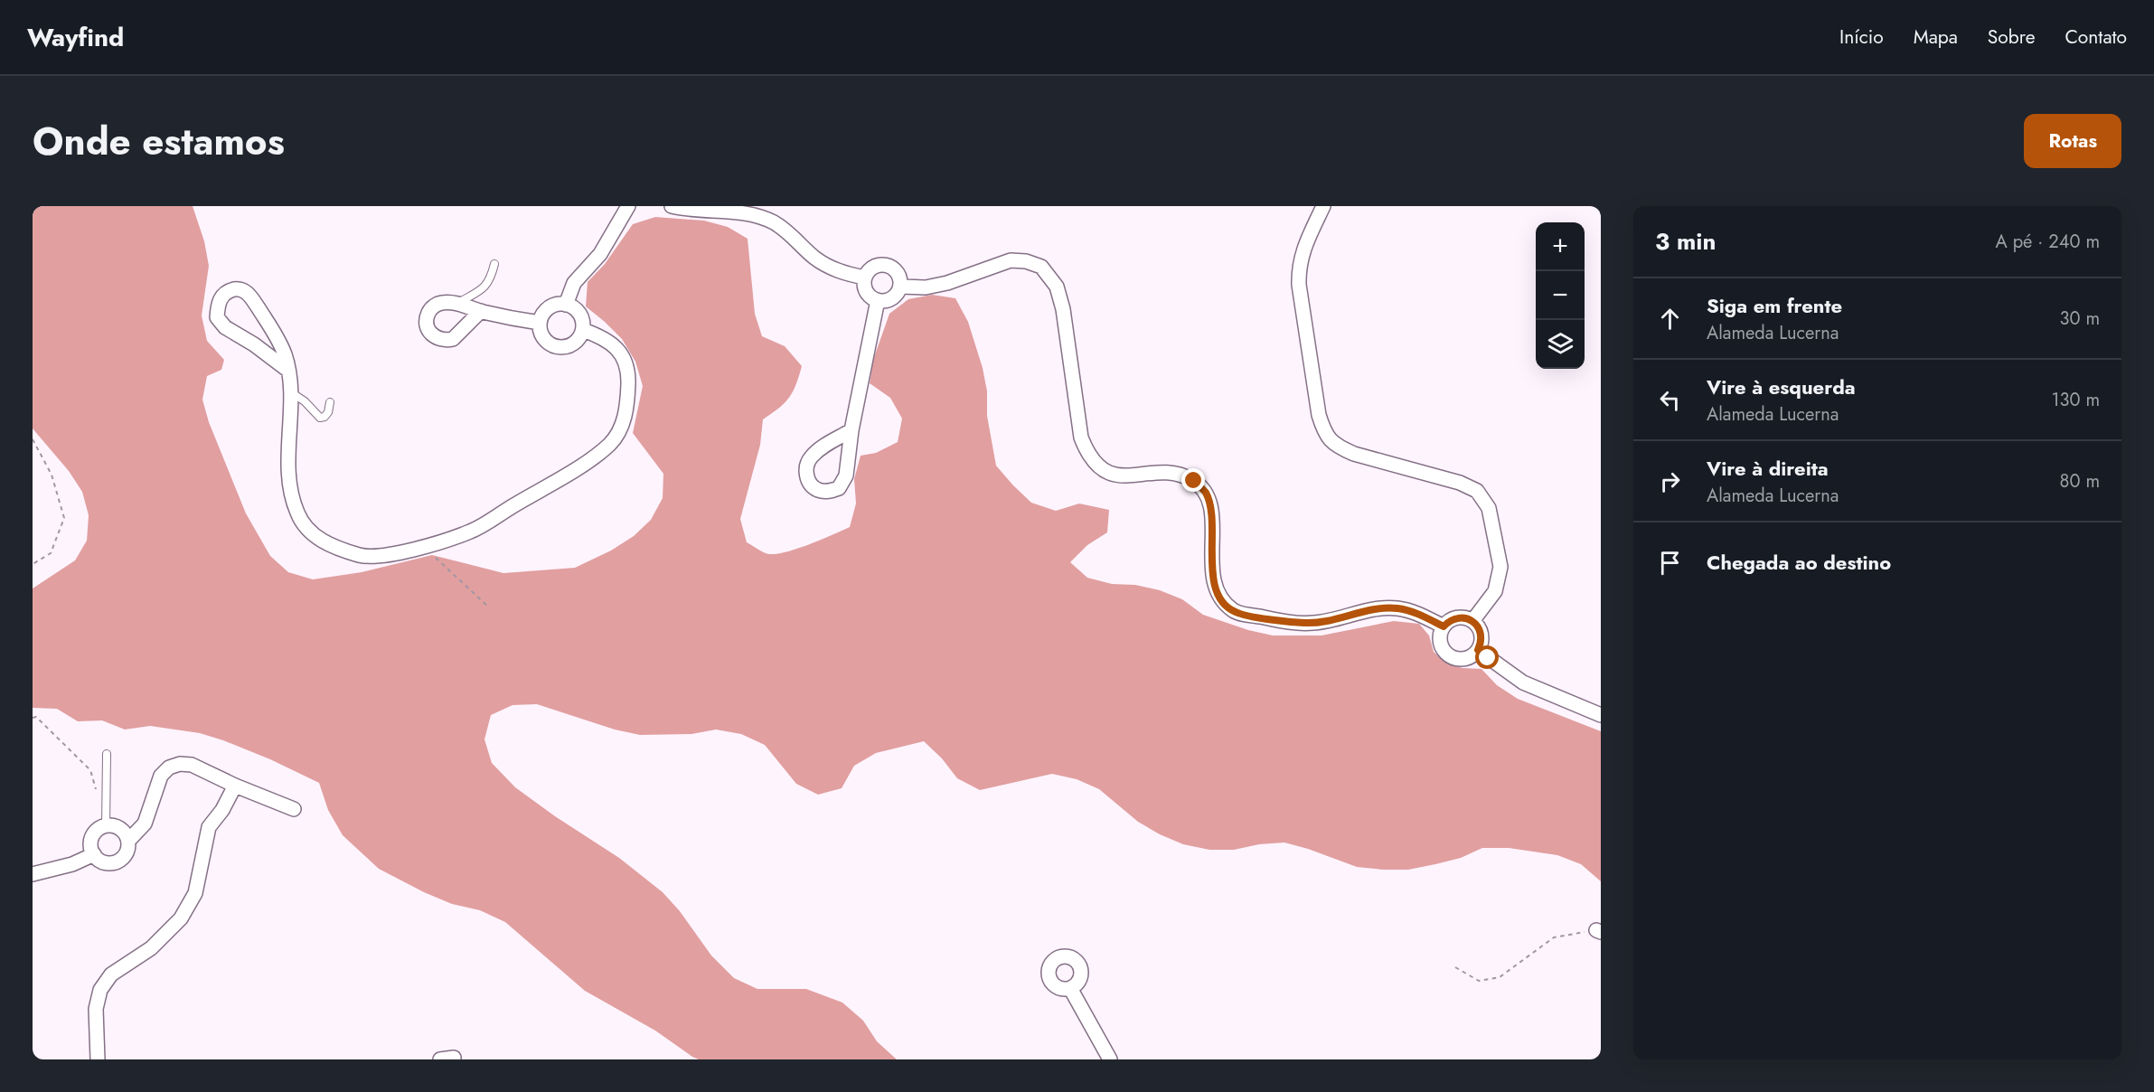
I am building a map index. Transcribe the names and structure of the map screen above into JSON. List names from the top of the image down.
{
  "page": {
    "header": "Wayfind",
    "nav": [
      "Início",
      "Mapa",
      "Sobre",
      "Contato"
    ],
    "title": "Onde estamos",
    "buttons": "Rotas",
    "heading": ["3 min", "A pé · 240 m"],
    "map_buttons": ["+", "−"],
    "list": [
      ["Siga em frente", "Alameda Lucerna", "30 m"],
      ["Vire à esquerda", "Alameda Lucerna", "130 m"],
      ["Vire à direita", "Alameda Lucerna", "80 m"],
      "Chegada ao destino"
    ]
  }
}
